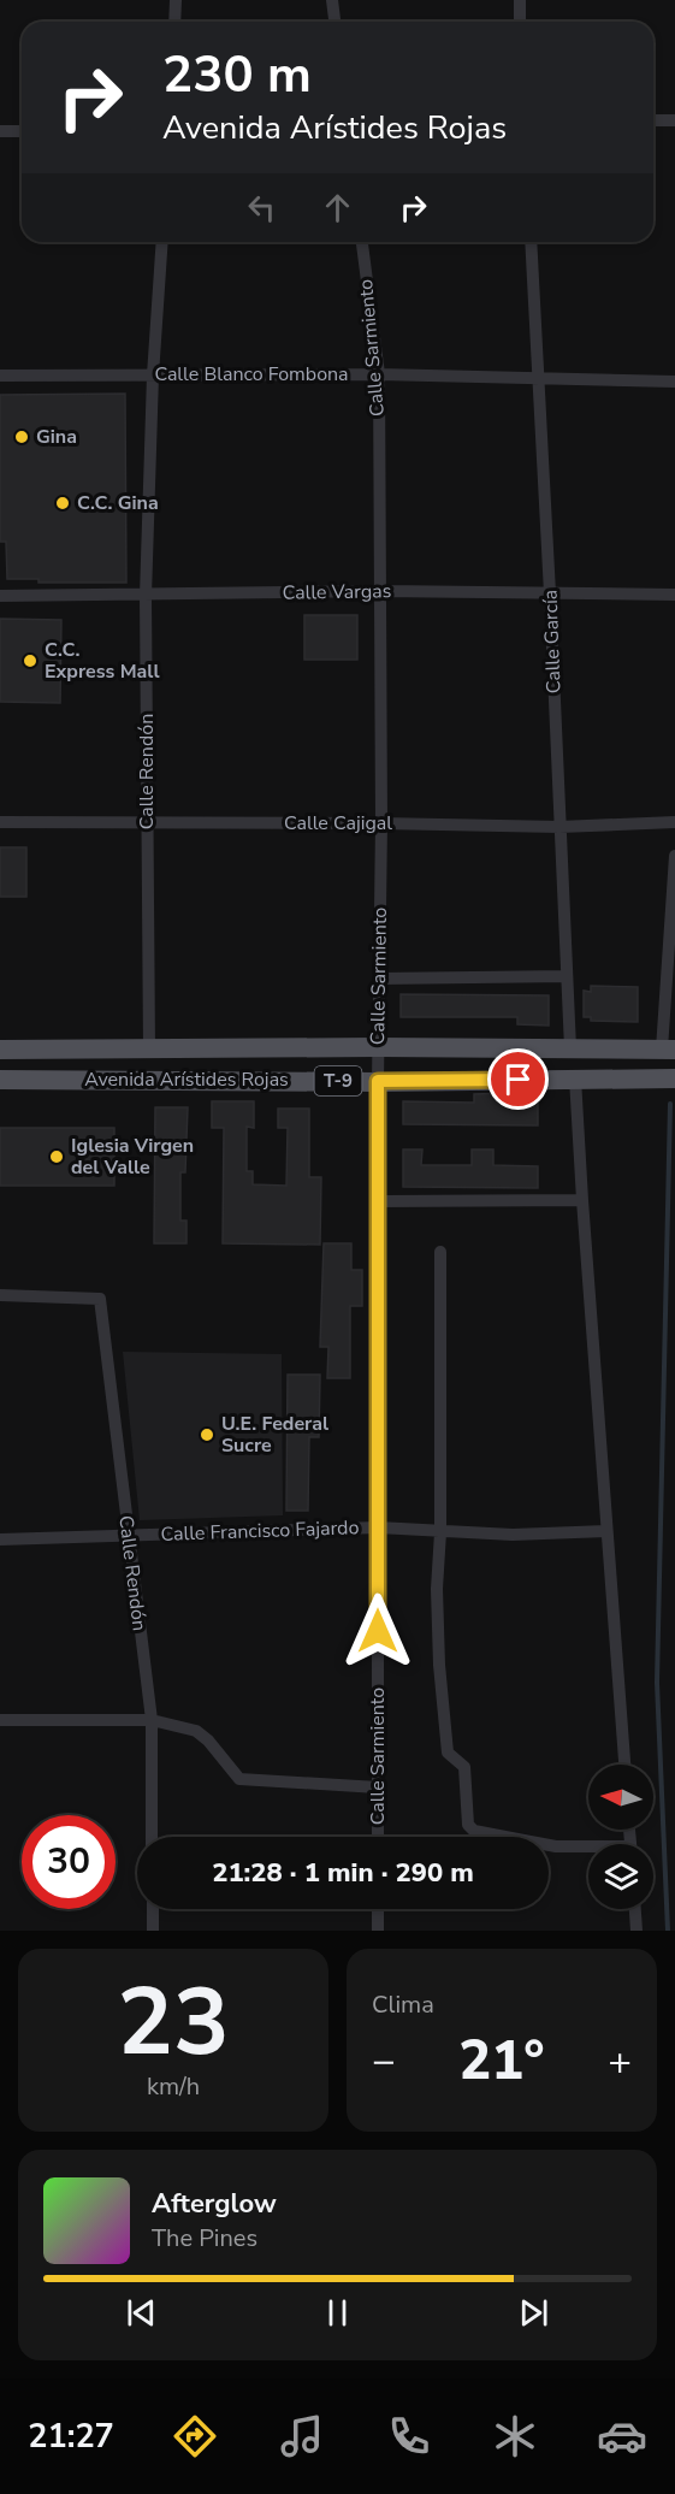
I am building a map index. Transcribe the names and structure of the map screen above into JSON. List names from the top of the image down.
{
  "streets": {
    "main road": ["Avenida Arístides Rojas", "T-9"],
    "street": [
      "Calle Sarmiento",
      "Calle Blanco Fombona",
      "Calle Vargas",
      "Calle García",
      "Calle Rendón",
      "Calle Cajigal",
      "Calle Francisco Fajardo"
    ]
  },
  "crossings": [
    ["Calle Sarmiento", "Calle Blanco Fombona"],
    ["Calle Sarmiento", "Calle Vargas"],
    ["Calle Sarmiento", "Calle Cajigal"],
    ["Calle Sarmiento", "Avenida Arístides Rojas"],
    ["Calle Sarmiento", "Calle Francisco Fajardo"],
    ["Calle Blanco Fombona", "Calle García"],
    ["Calle Blanco Fombona", "Calle Rendón"],
    ["Calle Vargas", "Calle García"],
    ["Calle Vargas", "Calle Rendón"],
    ["Calle García", "Calle Cajigal"],
    ["Calle García", "Avenida Arístides Rojas"],
    ["Calle Rendón", "Calle Cajigal"],
    ["Calle Rendón", "Avenida Arístides Rojas"],
    ["Calle Rendón", "Calle Francisco Fajardo"]
  ],
  "places": [
    "Gina",
    "C.C. Gina",
    "C.C. Express Mall",
    "Iglesia Virgen del Valle",
    "U.E. Federal Sucre"
  ],
  "north": "left",
  "page": {
    "turn": ["230 m", "Avenida Arístides Rojas"],
    "limit": "30",
    "trip": "21:28 · 1 min · 290 m",
    "tile": [
      ["23", "km/h"],
      "Clima"
    ],
    "heat": ["−", "21°", "+"],
    "song": ["Afterglow", "The Pines"],
    "tabs": "21:27"
  }
}
